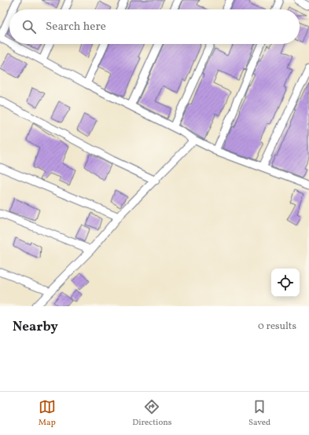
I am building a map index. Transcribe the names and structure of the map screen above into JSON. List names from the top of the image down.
{
  "page": {
    "search": "Search here",
    "heading": ["Nearby", "0 results"],
    "nav": ["Map", "Directions", "Saved"]
  }
}
